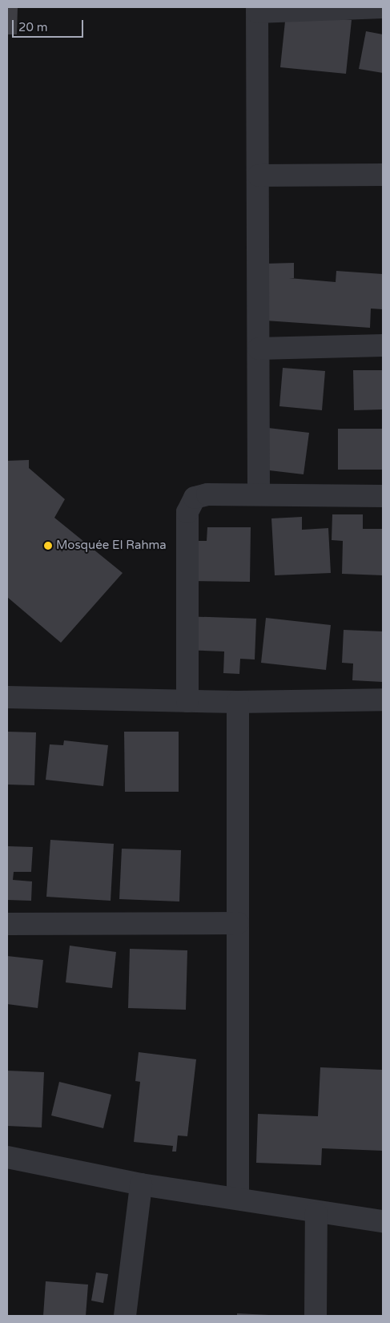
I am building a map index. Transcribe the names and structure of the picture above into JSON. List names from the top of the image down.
{
  "places": ["Mosquée El Rahma"],
  "scale_bar": "20 m"
}
